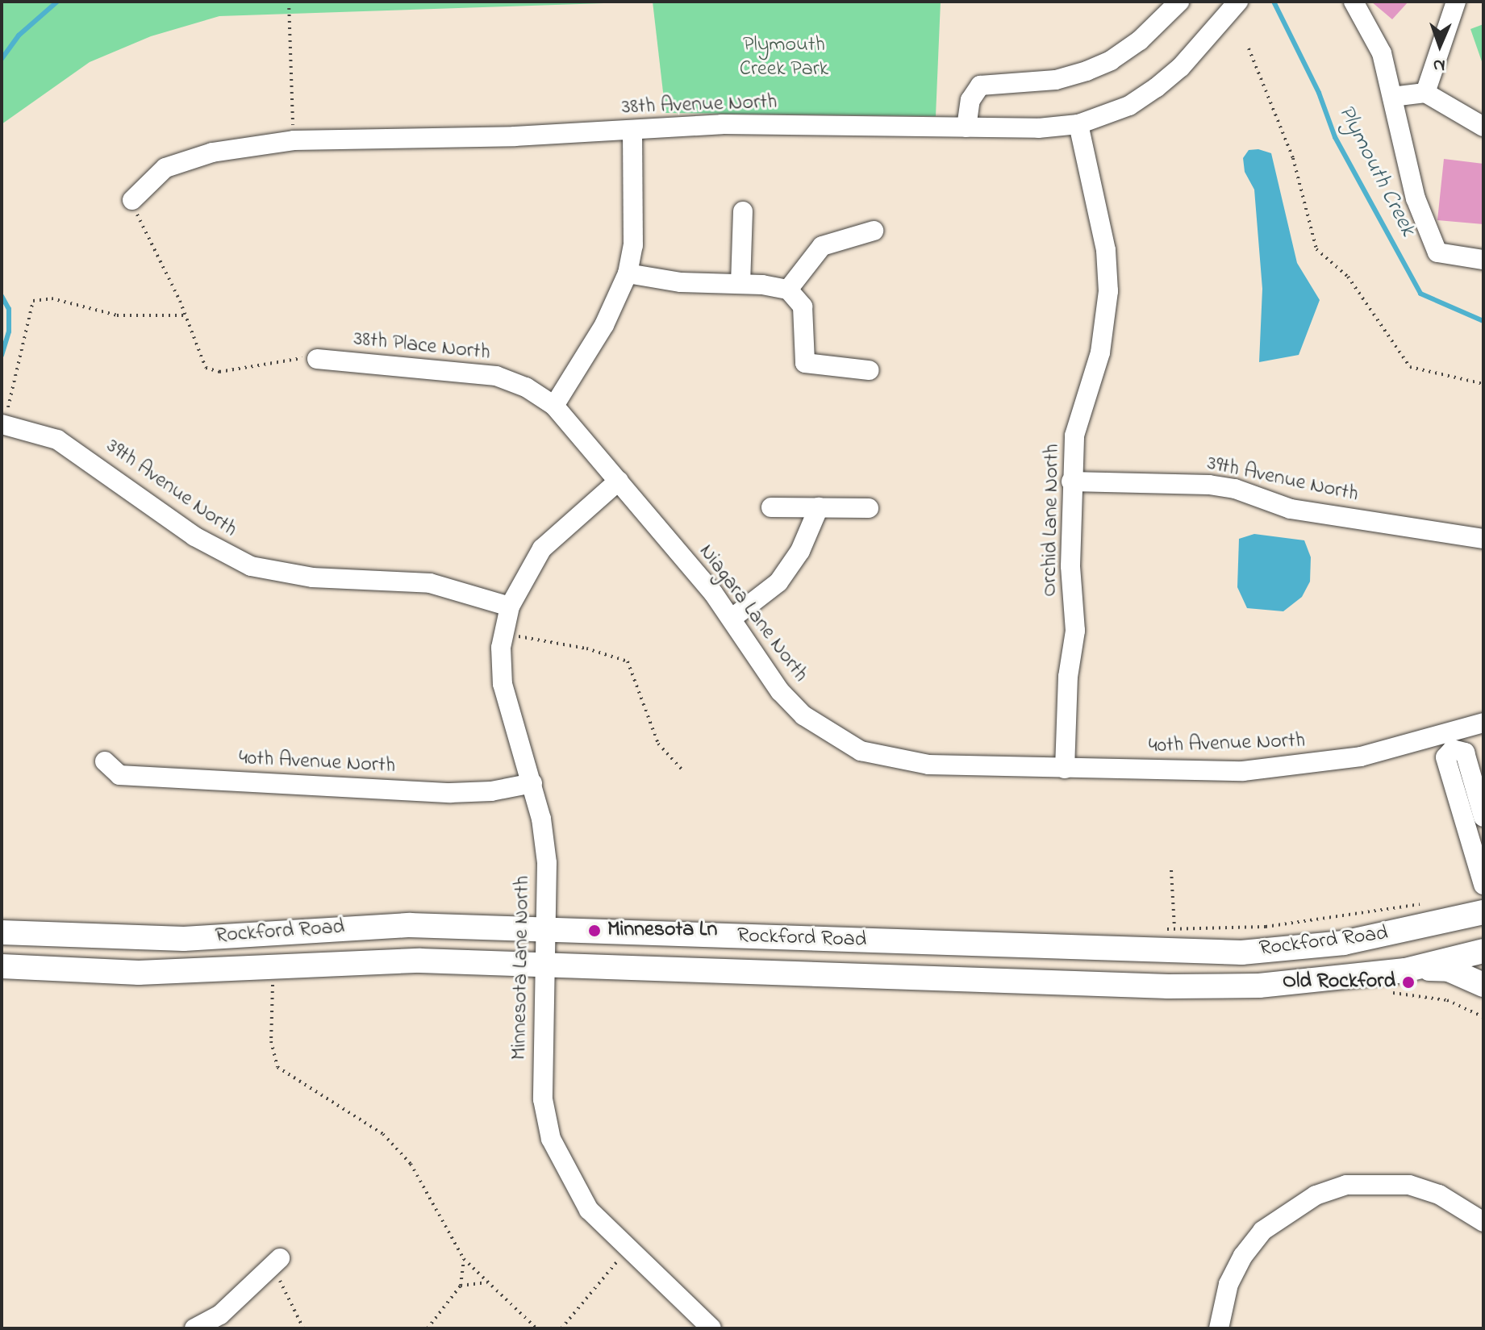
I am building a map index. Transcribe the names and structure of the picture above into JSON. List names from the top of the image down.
{
  "streets": {
    "main road": ["Rockford Road"],
    "street": [
      "38th Avenue North",
      "38th Place North",
      "39th Avenue North",
      "Orchid Lane North",
      "Niagara Lane North",
      "40th Avenue North",
      "Minnesota Lane North"
    ]
  },
  "crossings": [
    ["38th Avenue North", "Orchid Lane North"],
    ["38th Place North", "Niagara Lane North"],
    ["39th Avenue North", "Orchid Lane North"],
    ["39th Avenue North", "Minnesota Lane North"],
    ["Orchid Lane North", "40th Avenue North"],
    ["Niagara Lane North", "40th Avenue North"],
    ["Niagara Lane North", "Minnesota Lane North"],
    ["40th Avenue North", "Minnesota Lane North"],
    ["Rockford Road", "Minnesota Lane North"]
  ],
  "water": ["Plymouth Creek"],
  "parks": ["Plymouth Creek Park"],
  "places": ["Minnesota Ln", "Old Rockford"],
  "north": "bottom"
}
